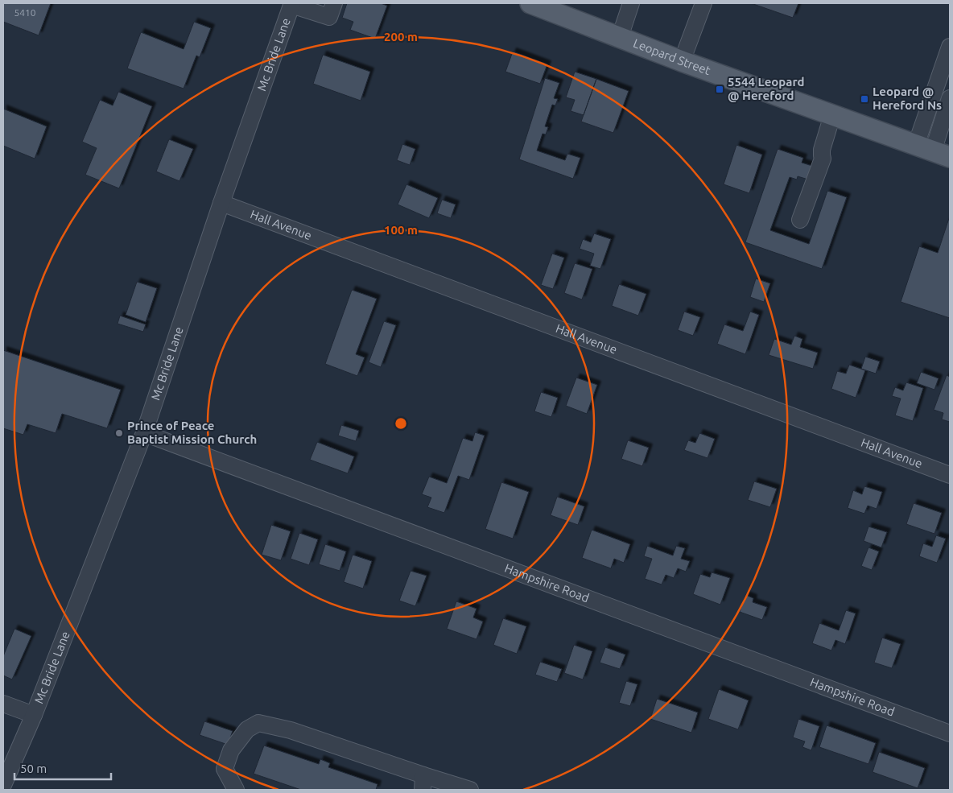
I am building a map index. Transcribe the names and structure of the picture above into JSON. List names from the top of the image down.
{
  "streets": {
    "main road": ["Leopard Street"],
    "street": ["Mc Bride Lane", "Hall Avenue", "Hampshire Road"]
  },
  "crossings": [
    ["Mc Bride Lane", "Hall Avenue"],
    ["Mc Bride Lane", "Hampshire Road"]
  ],
  "places": {
    "transit": ["5544 Leopard @ Hereford", "Leopard @ Hereford Ns"],
    "other": ["Prince of Peace Baptist Mission Church"]
  },
  "house_numbers": ["5410"],
  "scale_bar": "50 m",
  "rings": ["200 m", "100 m"]
}
